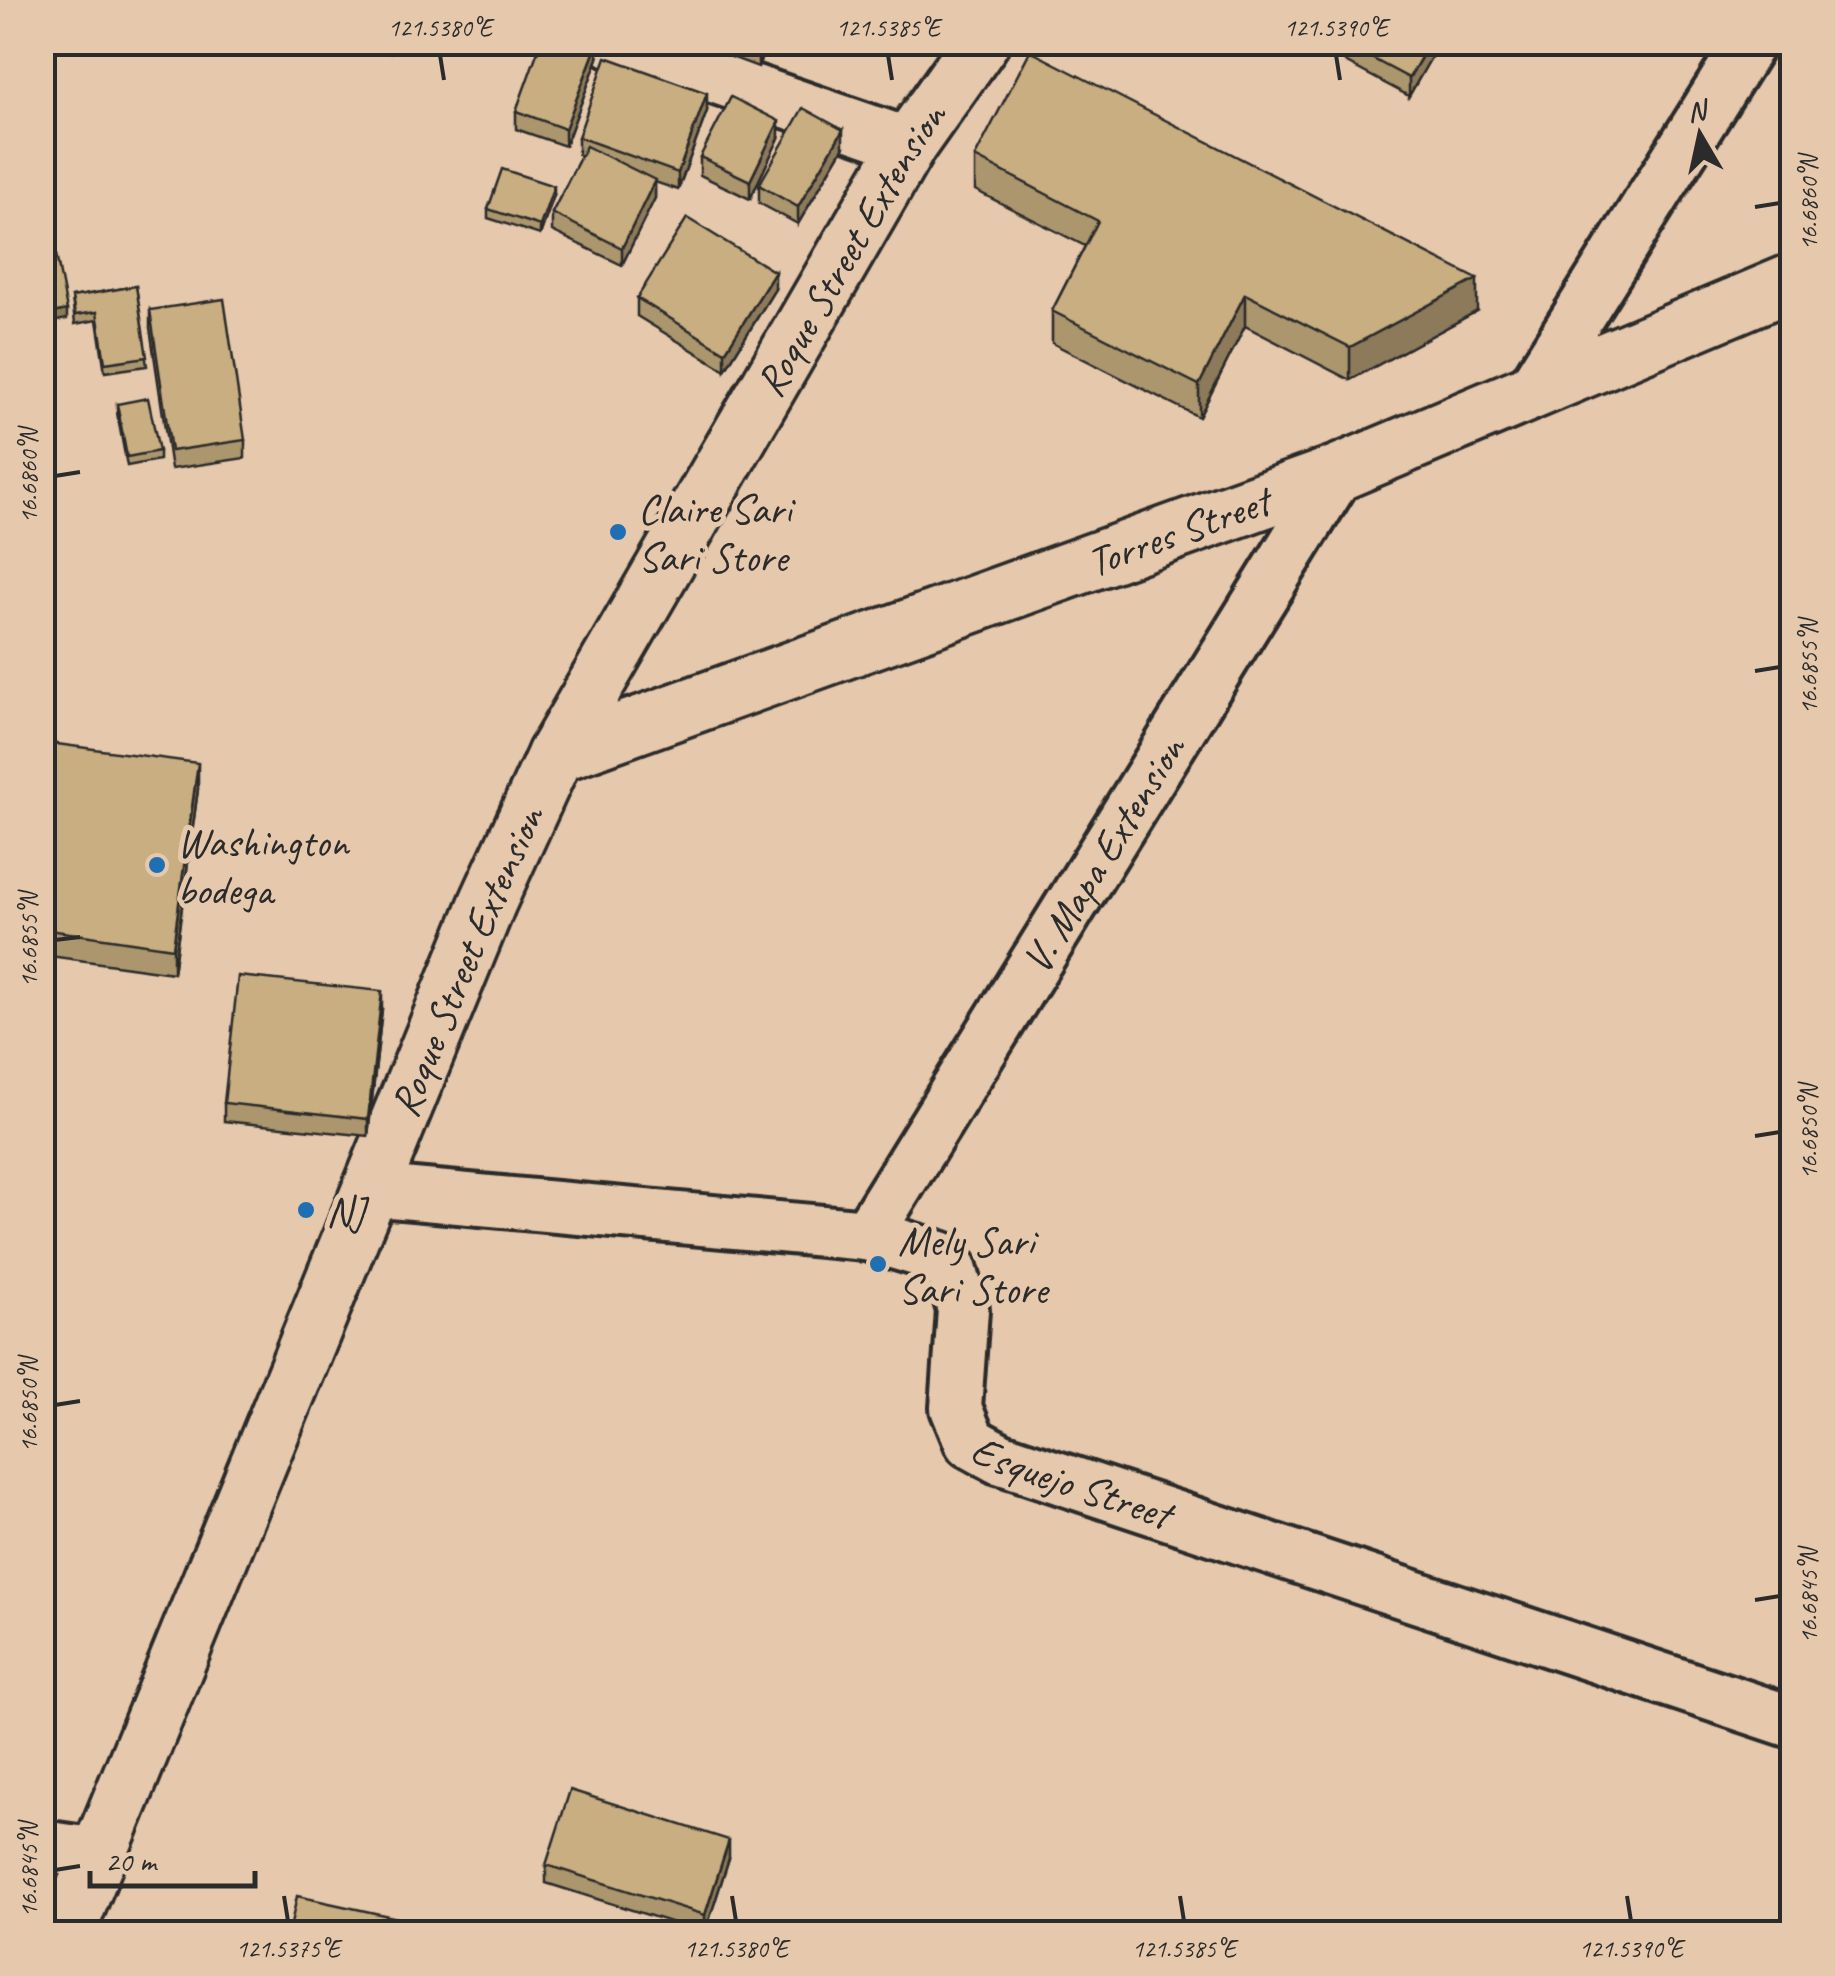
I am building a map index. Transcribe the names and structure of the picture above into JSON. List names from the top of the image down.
{
  "streets": {
    "street": [
      "Roque Street Extension",
      "Torres Street",
      "V. Mapa Extension",
      "Esquejo Street"
    ]
  },
  "crossings": [
    ["Roque Street Extension", "Torres Street"],
    ["Roque Street Extension", "Esquejo Street"],
    ["Torres Street", "V. Mapa Extension"],
    ["V. Mapa Extension", "Esquejo Street"]
  ],
  "places": [
    "Claire Sari Sari Store",
    "Washington bodega",
    "NJ",
    "Mely Sari Sari Store"
  ],
  "scale_bar": "20 m",
  "north": "top",
  "coordinates": [
    "121.5380°E",
    "121.5385°E",
    "121.5390°E",
    "16.6860°N",
    "16.6855°N",
    "16.6850°N",
    "16.6845°N",
    "121.5375°E"
  ]
}
